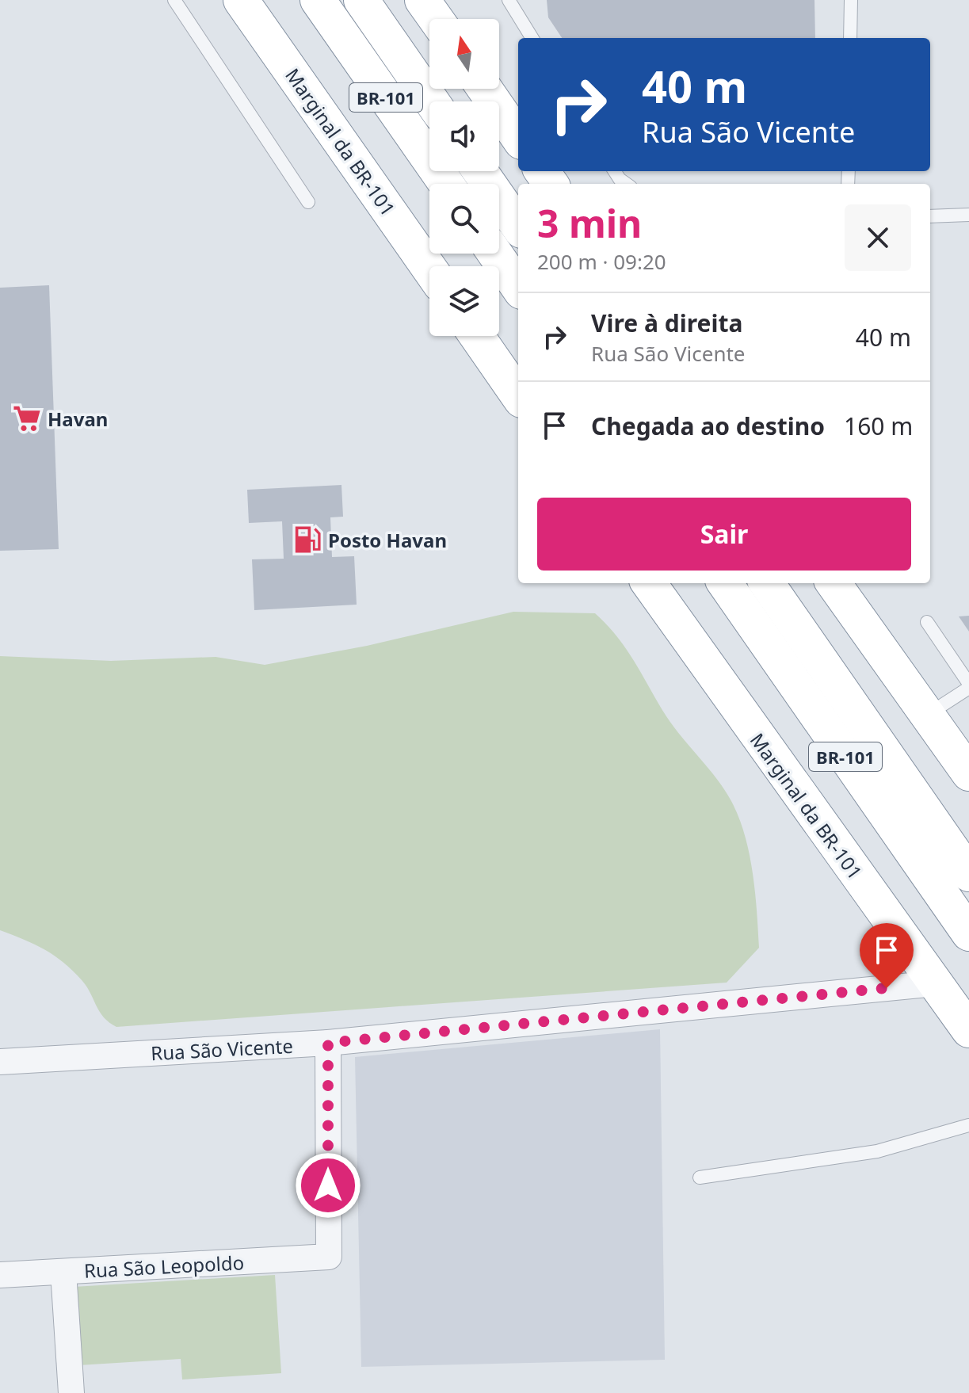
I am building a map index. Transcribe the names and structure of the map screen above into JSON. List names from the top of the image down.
{
  "streets": {
    "highway": ["BR-101", "Marginal da BR-101"],
    "street": ["Rua São Vicente", "Rua São Leopoldo"]
  },
  "crossings": [
    ["Marginal da BR-101", "Rua São Vicente"],
    ["Rua São Vicente", "Rua São Leopoldo"]
  ],
  "places": {
    "supermarket": ["Havan"],
    "fuel station": ["Posto Havan"]
  },
  "north": "top",
  "page": {
    "turn": ["40 m", "Rua São Vicente"],
    "heading": ["3 min", "200 m · 09:20"],
    "list": [
      {
        "name": "Vire à direita",
        "note": "Rua São Vicente",
        "value": "40 m"
      },
      {
        "name": "Chegada ao destino",
        "value": "160 m"
      }
    ],
    "buttons": "Sair"
  }
}
